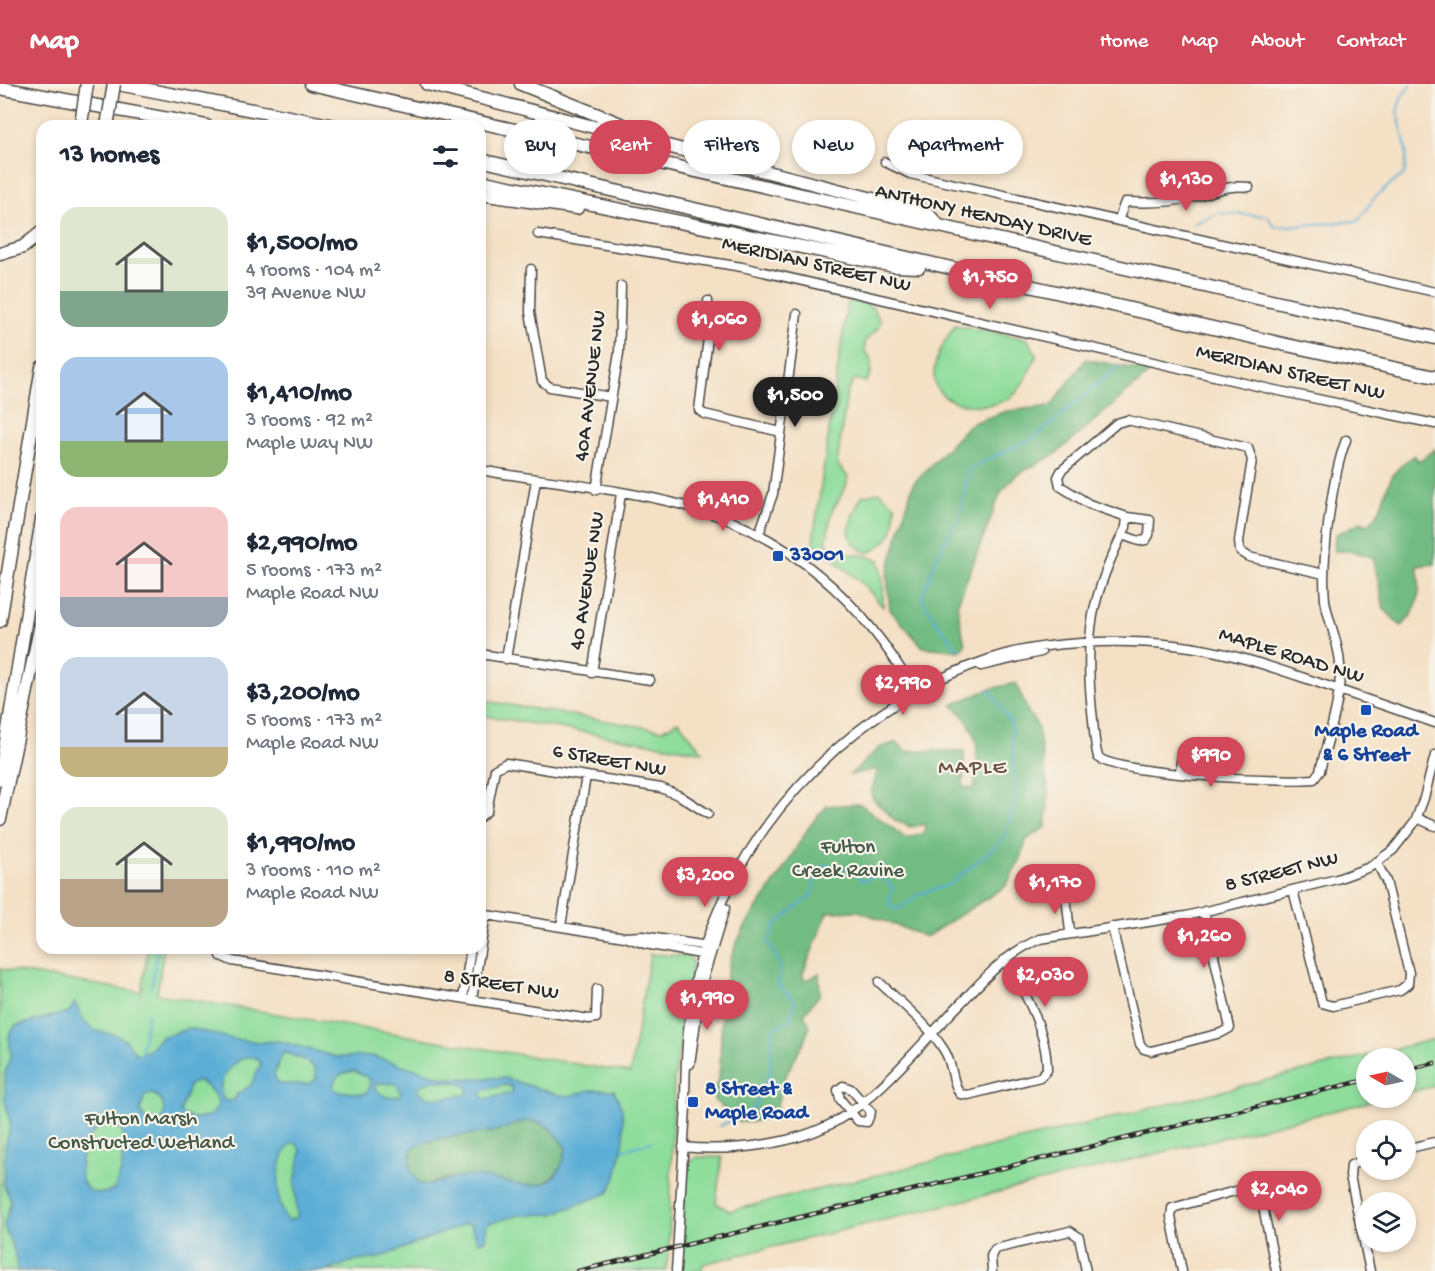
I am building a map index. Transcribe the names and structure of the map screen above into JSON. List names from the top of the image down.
{
  "streets": {
    "highway": ["ANTHONY HENDAY DRIVE"],
    "street": [
      "MERIDIAN STREET NW",
      "40A AVENUE NW",
      "40 AVENUE NW",
      "MAPLE ROAD NW",
      "6 STREET NW",
      "8 STREET NW"
    ]
  },
  "crossings": [
    ["MAPLE ROAD NW", "8 STREET NW"]
  ],
  "districts": ["MAPLE"],
  "parks": ["Fulton Creek Ravine", "Fulton Marsh Constructed Wetland"],
  "places": {
    "transit": ["33001", "Maple Road & 6 Street", "8 Street & Maple Road"]
  },
  "north": "left",
  "page": {
    "header": "Map",
    "nav": [
      "Home",
      "Map",
      "About",
      "Contact"
    ],
    "chip": [
      "Buy",
      "Rent",
      "Filters",
      "New",
      "Apartment"
    ],
    "heading": "13 homes",
    "price": [
      "$1,130",
      "$1,750",
      "$1,060",
      "$1,500",
      "$1,410",
      "$2,990",
      "$990",
      "$3,200",
      "$1,170",
      "$1,260",
      "$2,030",
      "$1,990",
      "$2,040"
    ],
    "list": [
      {
        "name": "$1,500/mo",
        "note": "4 rooms · 104 m² · 39 Avenue NW"
      },
      {
        "name": "$1,410/mo",
        "note": "3 rooms · 92 m² · Maple Way NW"
      },
      {
        "name": "$2,990/mo",
        "note": "5 rooms · 173 m² · Maple Road NW"
      },
      {
        "name": "$3,200/mo",
        "note": "5 rooms · 173 m² · Maple Road NW"
      },
      {
        "name": "$1,990/mo",
        "note": "3 rooms · 110 m² · Maple Road NW"
      }
    ]
  }
}
